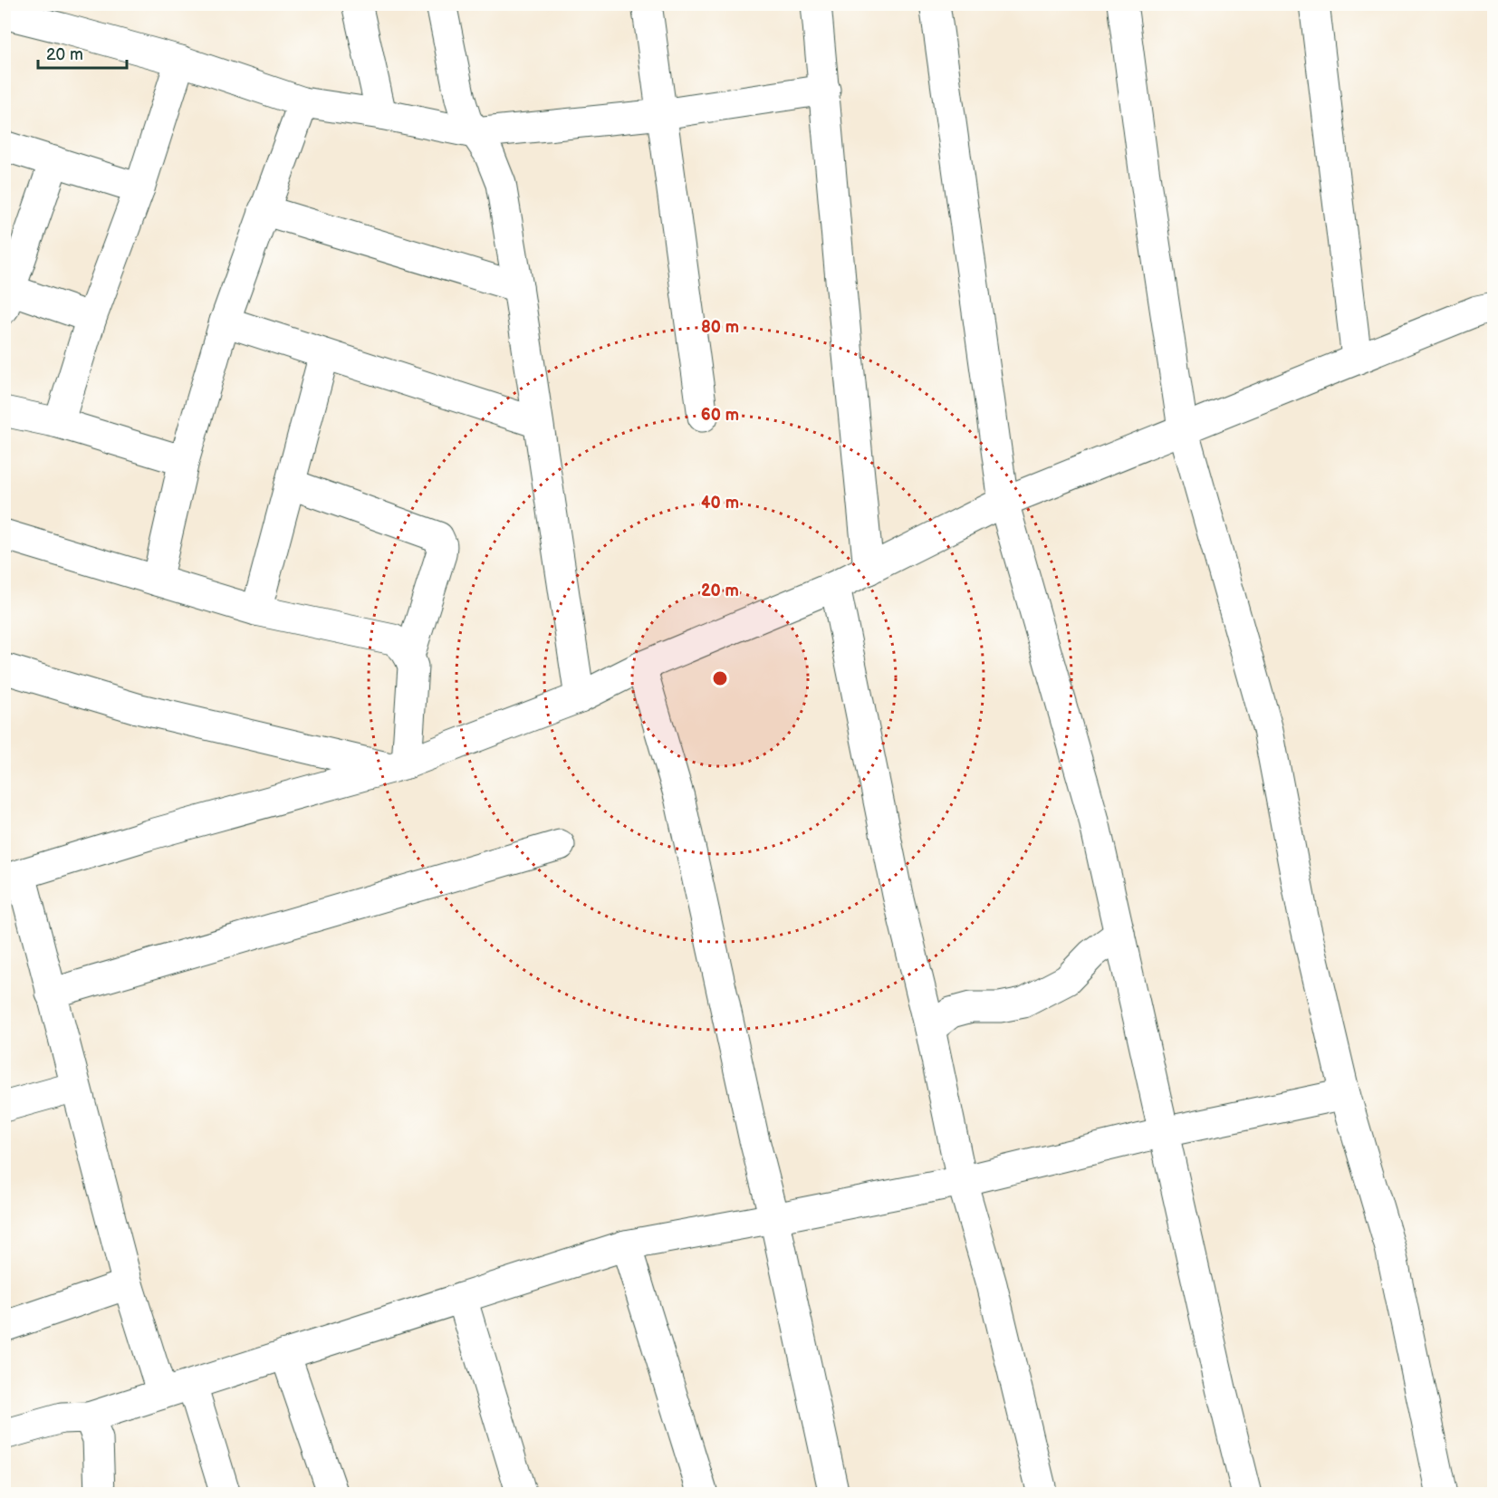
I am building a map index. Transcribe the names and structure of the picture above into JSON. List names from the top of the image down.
{
  "scale_bar": "20 m",
  "rings": [
    "80 m",
    "60 m",
    "40 m",
    "20 m"
  ]
}
